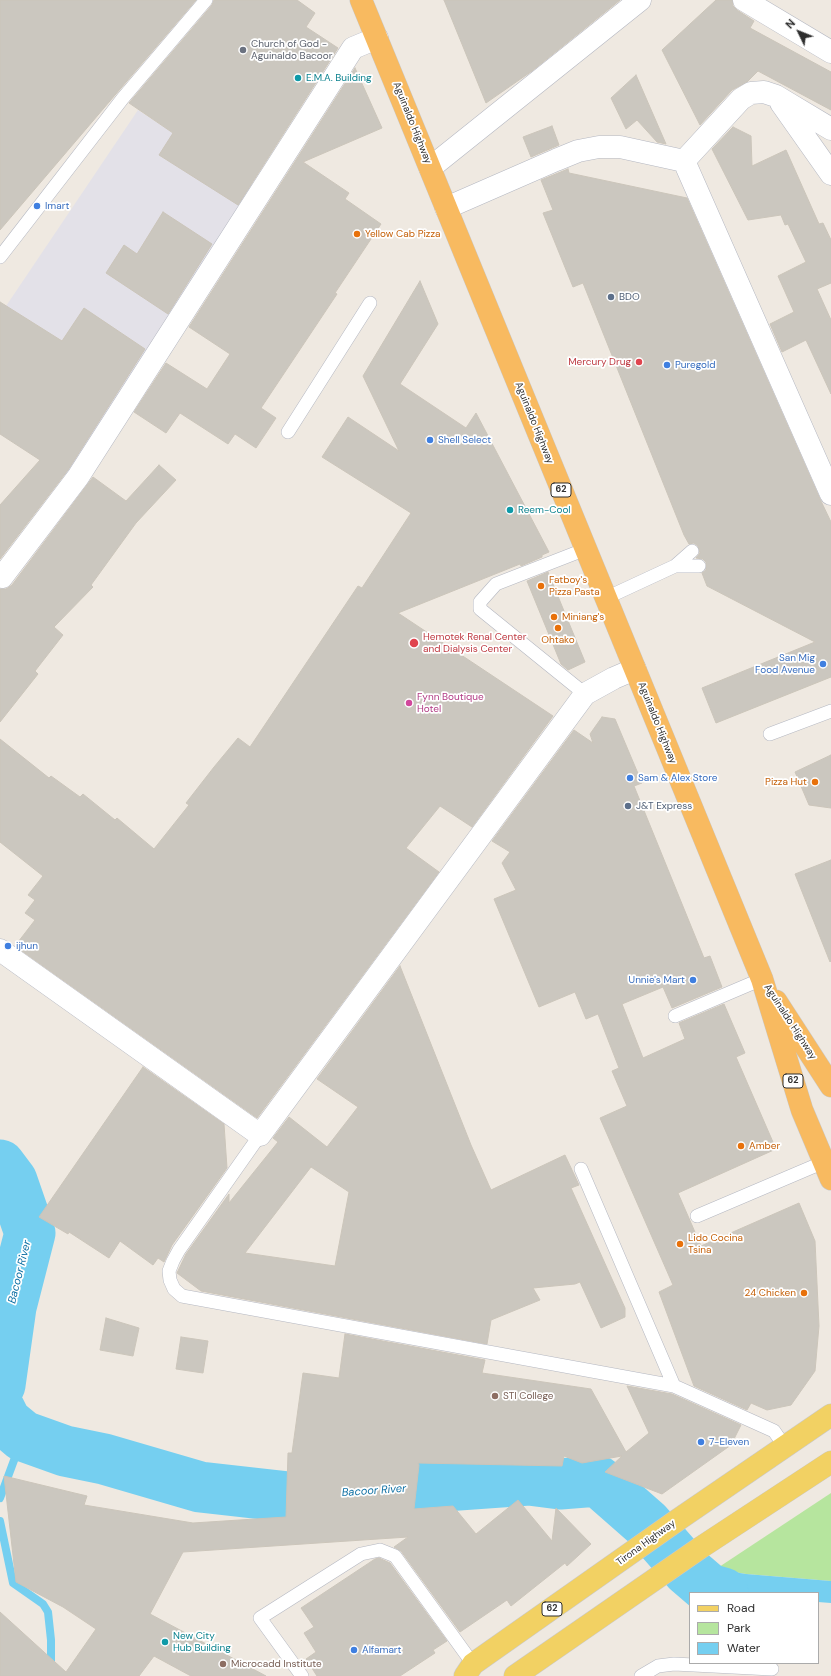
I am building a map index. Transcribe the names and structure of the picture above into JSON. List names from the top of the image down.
{
  "streets": {
    "highway": ["Aguinaldo Highway", "62"],
    "main road": ["Tirona Highway"]
  },
  "water": ["Bacoor River"],
  "places": [
    "Church of God - Aguinaldo Bacoor",
    "E.M.A. Building",
    "Imart",
    "Yellow Cab Pizza",
    "BDO",
    "Mercury Drug",
    "Puregold",
    "Shell Select",
    "Reem-Cool",
    "Fatboy's Pizza Pasta",
    "Miniang's",
    "Ohtako",
    "Hemotek Renal Center and Dialysis Center",
    "San Mig Food Avenue",
    "Fynn Boutique Hotel",
    "Sam & Alex Store",
    "Pizza Hut",
    "J&T Express",
    "ijhun",
    "Unnie's Mart",
    "Amber",
    "Lido Cocina Tsina",
    "24 Chicken",
    "STI College",
    "7-Eleven",
    "New City Hub Building",
    "Alfamart",
    "Microcadd Institute"
  ],
  "legend": ["Road", "Park", "Water"],
  "north": "top left"
}
